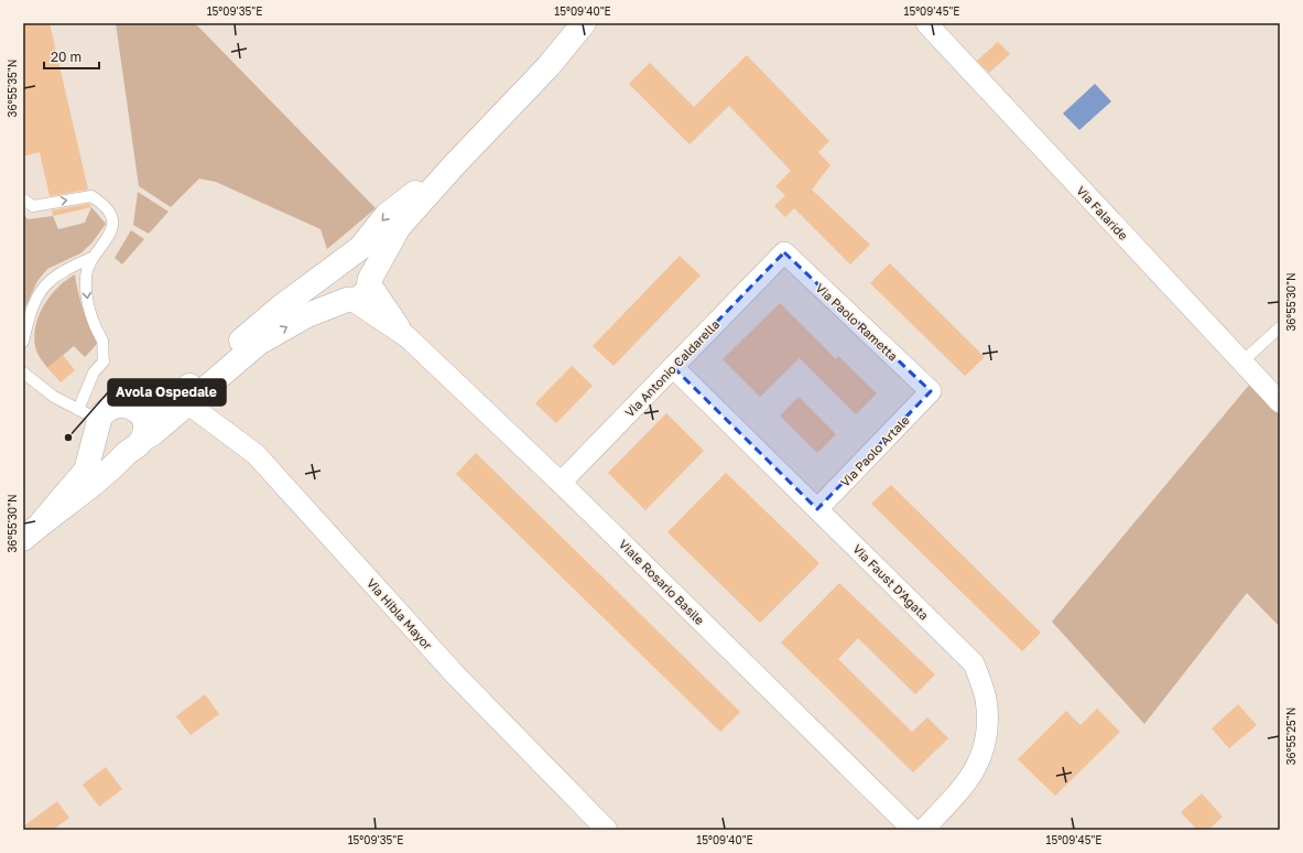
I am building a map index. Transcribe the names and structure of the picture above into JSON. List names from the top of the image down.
{
  "streets": {
    "street": [
      "Via Falaride",
      "Via Paolo Rametta",
      "Via Antonio Caldarella",
      "Via Paolo Artale",
      "Viale Rosario Basile",
      "Via Faust D'Agata",
      "Via Hibla Mayor"
    ]
  },
  "crossings": [
    ["Via Paolo Rametta", "Via Antonio Caldarella"],
    ["Via Paolo Rametta", "Via Paolo Artale"],
    ["Via Antonio Caldarella", "Viale Rosario Basile"],
    ["Via Antonio Caldarella", "Via Faust D'Agata"],
    ["Via Paolo Artale", "Via Faust D'Agata"]
  ],
  "places": ["Avola Ospedale"],
  "scale_bar": "20 m",
  "coordinates": [
    "15°09'35\"E",
    "15°09'40\"E",
    "15°09'45\"E",
    "36°55'35\"N",
    "36°55'30\"N",
    "36°55'25\"N"
  ]
}
